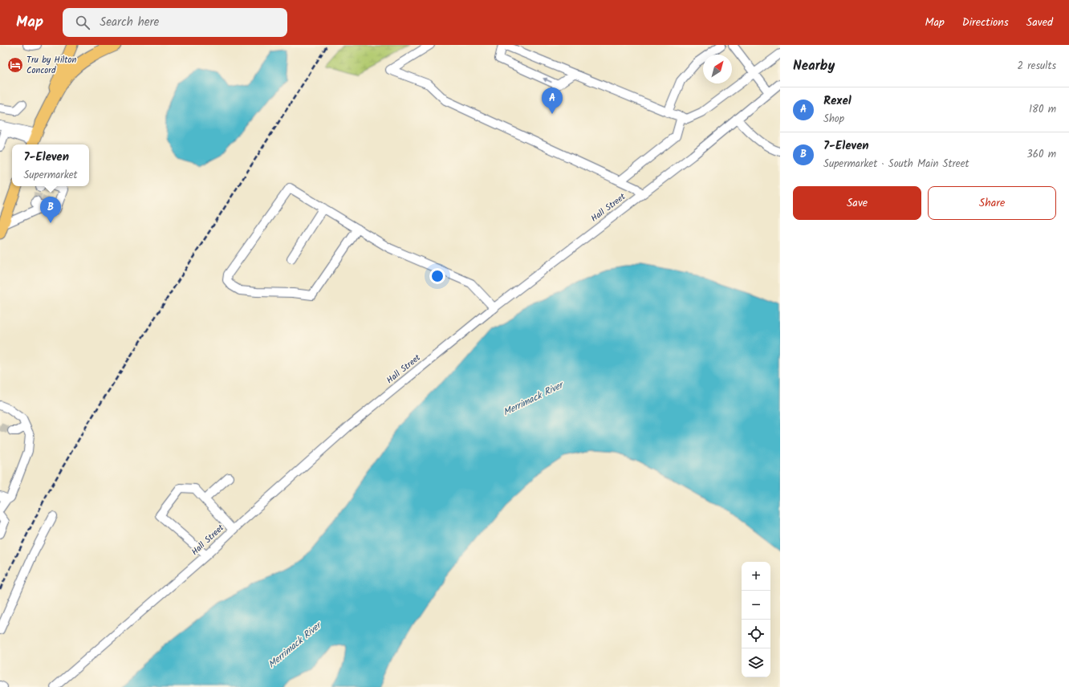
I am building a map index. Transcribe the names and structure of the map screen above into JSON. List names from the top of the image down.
{
  "streets": {
    "street": ["Hall Street"]
  },
  "water": ["Merrimack River"],
  "places": {
    "hotel": ["Tru by Hilton Concord"]
  },
  "north": "top right",
  "page": {
    "header": "Map",
    "search": "Search here",
    "nav": ["Map", "Directions", "Saved"],
    "heading": ["Nearby", "2 results"],
    "list": [
      {
        "mark": "A",
        "name": "Rexel",
        "note": "Shop",
        "value": "180 m"
      },
      {
        "mark": "B",
        "name": "7-Eleven",
        "note": "Supermarket · South Main Street",
        "value": "360 m"
      }
    ],
    "pins": ["A", "B"],
    "popup": ["7-Eleven", "Supermarket"],
    "buttons": ["Save", "Share"],
    "map_buttons": ["+", "−"]
  }
}
